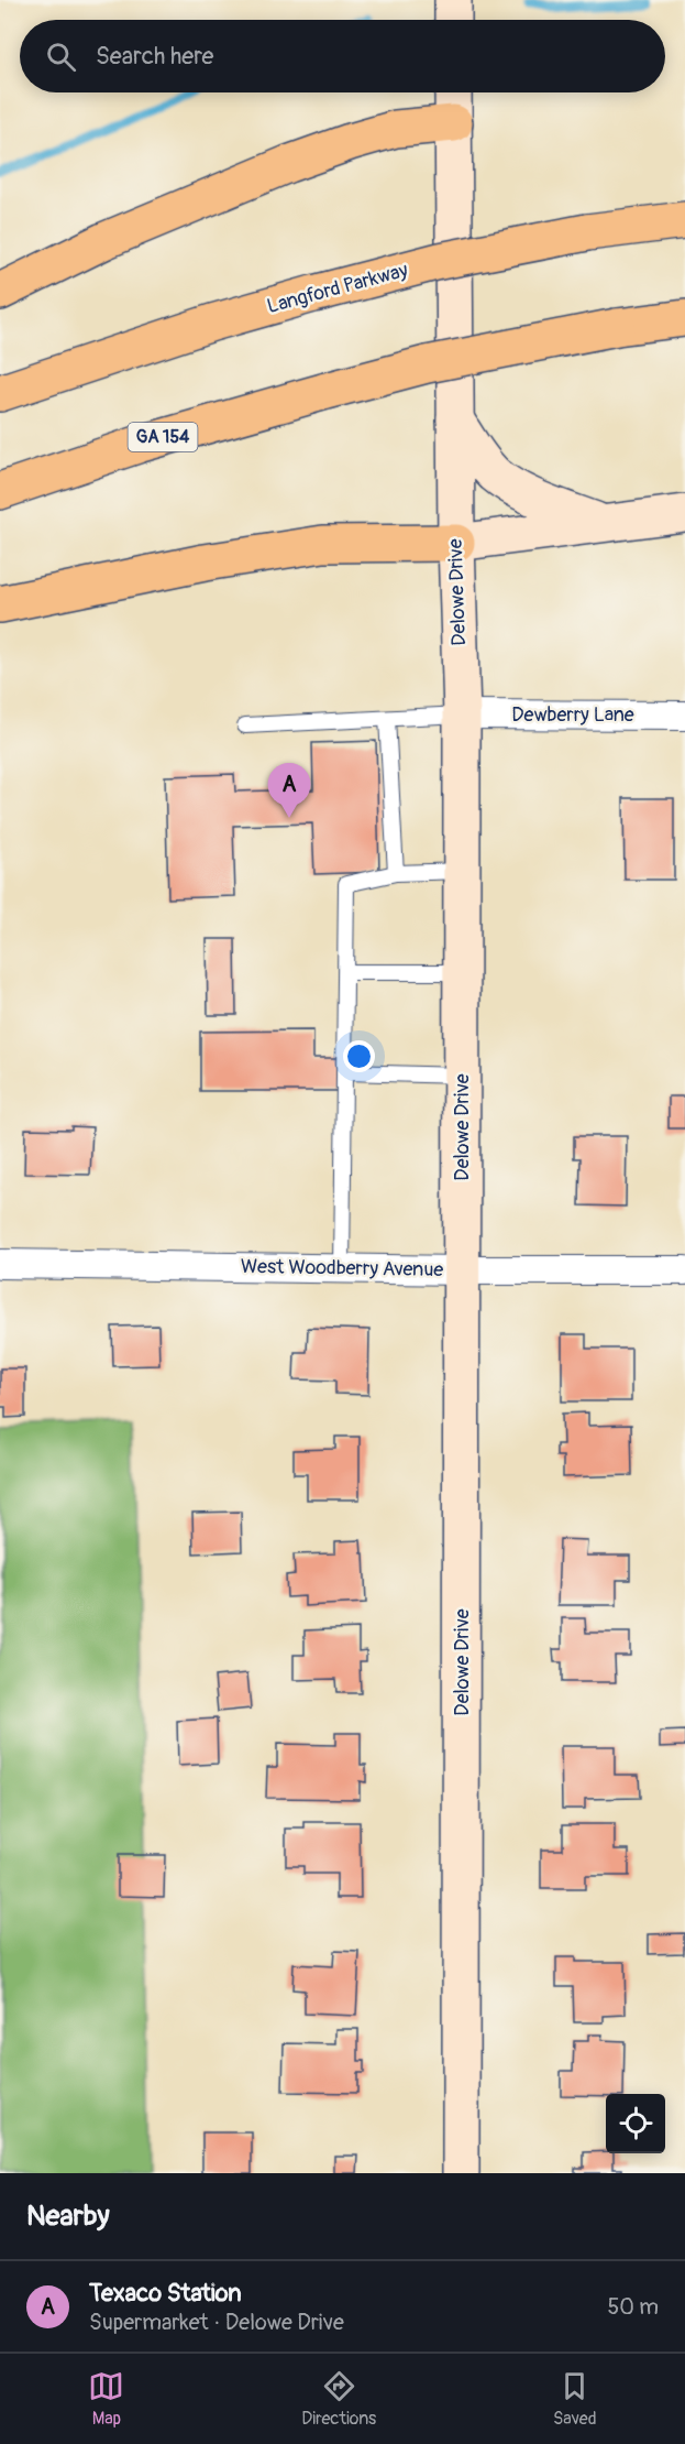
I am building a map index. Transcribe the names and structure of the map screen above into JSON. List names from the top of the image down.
{
  "streets": {
    "highway": ["Langford Parkway", "GA 154"],
    "street": ["Delowe Drive", "Dewberry Lane", "West Woodberry Avenue"]
  },
  "crossings": [
    ["Delowe Drive", "Dewberry Lane"],
    ["Delowe Drive", "West Woodberry Avenue"]
  ],
  "page": {
    "search": "Search here",
    "pins": "A",
    "heading": "Nearby",
    "list": [
      {
        "mark": "A",
        "name": "Texaco Station",
        "note": "Supermarket · Delowe Drive",
        "value": "50 m"
      }
    ],
    "nav": ["Map", "Directions", "Saved"]
  }
}
